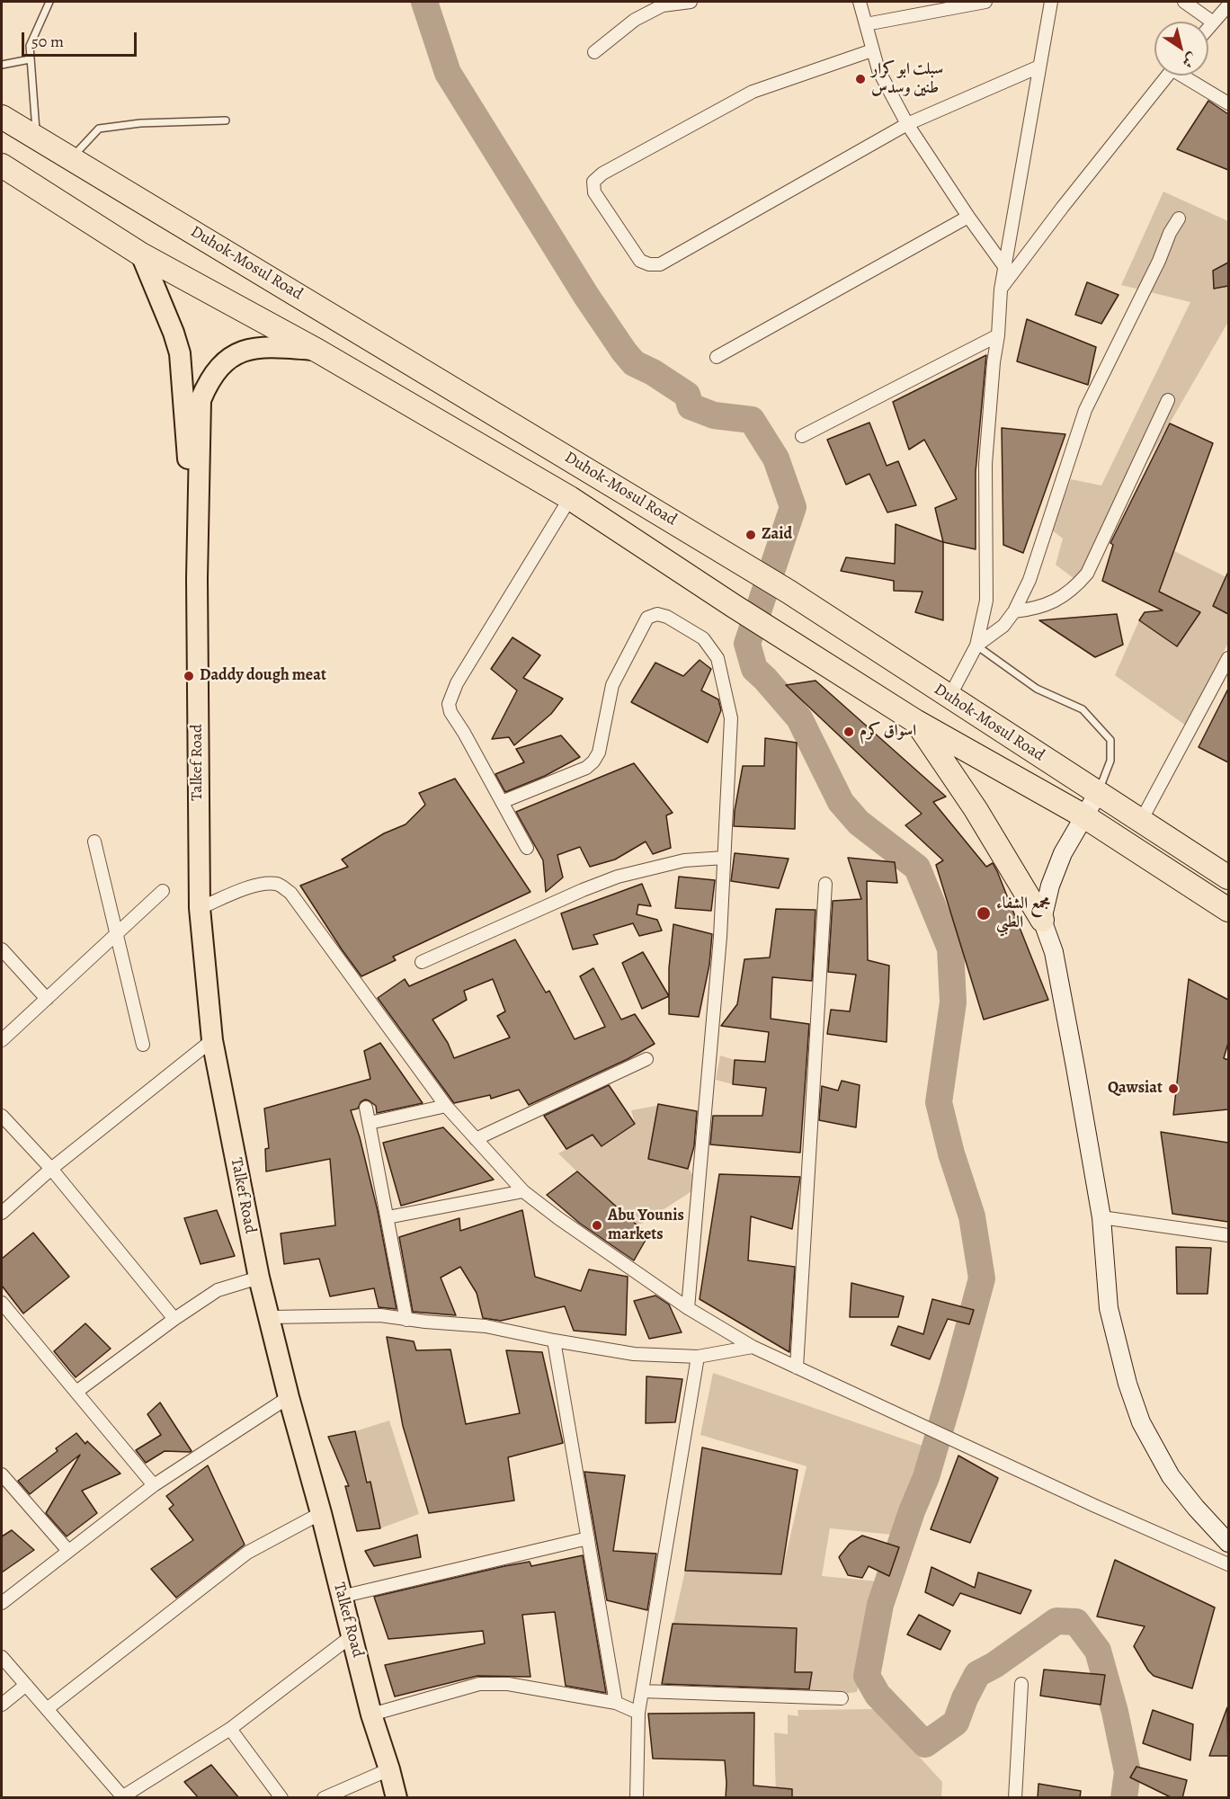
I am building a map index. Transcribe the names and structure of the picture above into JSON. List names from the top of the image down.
{
  "streets": {
    "highway": ["Duhok-Mosul Road"],
    "main road": ["Talkef Road"]
  },
  "places": [
    "سبلت ابو كرار طنين وسدس",
    "Zaid",
    "Daddy dough meat",
    "اسواق كرم",
    "مجمع الشفاء الطبي",
    "Qawsiat",
    "Abu Younis markets"
  ],
  "scale_bar": "50 m",
  "north": "bottom right"
}
